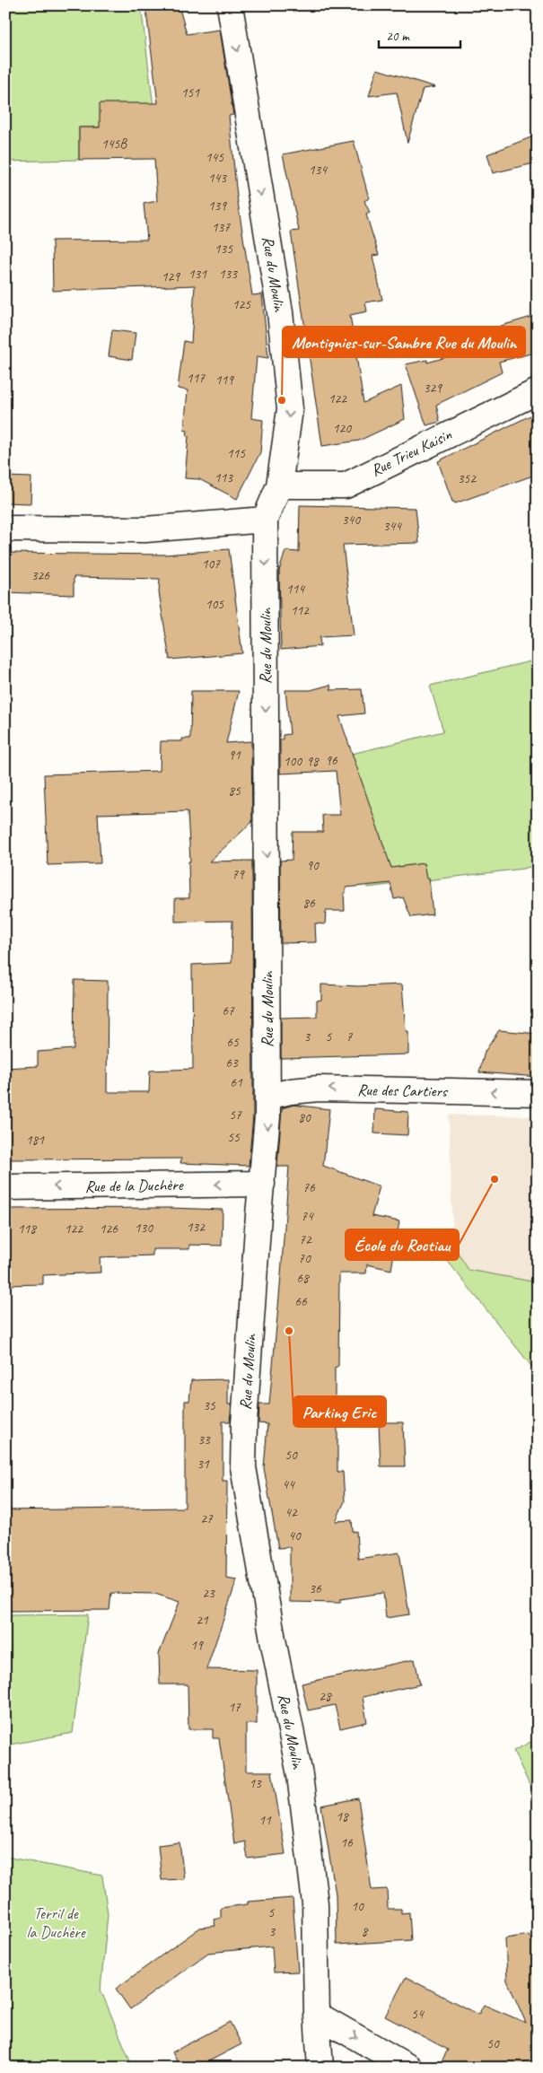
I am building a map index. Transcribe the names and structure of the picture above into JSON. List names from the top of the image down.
{
  "streets": {
    "street": [
      "Rue du Moulin",
      "Rue Trieu Kaisin",
      "Rue des Cartiers",
      "Rue de la Duchère"
    ]
  },
  "crossings": [
    ["Rue du Moulin", "Rue Trieu Kaisin"],
    ["Rue du Moulin", "Rue des Cartiers"],
    ["Rue du Moulin", "Rue de la Duchère"]
  ],
  "one_way": ["Rue du Moulin", "Rue des Cartiers", "Rue de la Duchère"],
  "parks": ["Terril de la Duchère"],
  "places": ["Montignies-sur-Sambre Rue du Moulin", "École du Roctiau", "Parking Eric"],
  "house_numbers": [
    "151",
    "145B",
    "145",
    "134",
    "143",
    "139",
    "137",
    "135",
    "131",
    "133",
    "129",
    "125",
    "117",
    "119",
    "329",
    "122",
    "120",
    "115",
    "113",
    "352",
    "340",
    "344",
    "107",
    "326",
    "114",
    "105",
    "112",
    "91",
    "96",
    "100",
    "98",
    "85",
    "90",
    "79",
    "86",
    "67",
    "3",
    "5",
    "7",
    "65",
    "63",
    "61",
    "57",
    "80",
    "55",
    "181",
    "76",
    "74",
    "132",
    "130",
    "118",
    "122",
    "126",
    "72",
    "70",
    "68",
    "66",
    "35",
    "33",
    "50",
    "31",
    "44",
    "42",
    "27",
    "40",
    "36",
    "23",
    "21",
    "19",
    "28",
    "17",
    "13",
    "18",
    "11",
    "16",
    "10",
    "5",
    "3",
    "8",
    "54",
    "50"
  ],
  "scale_bar": "20 m"
}
